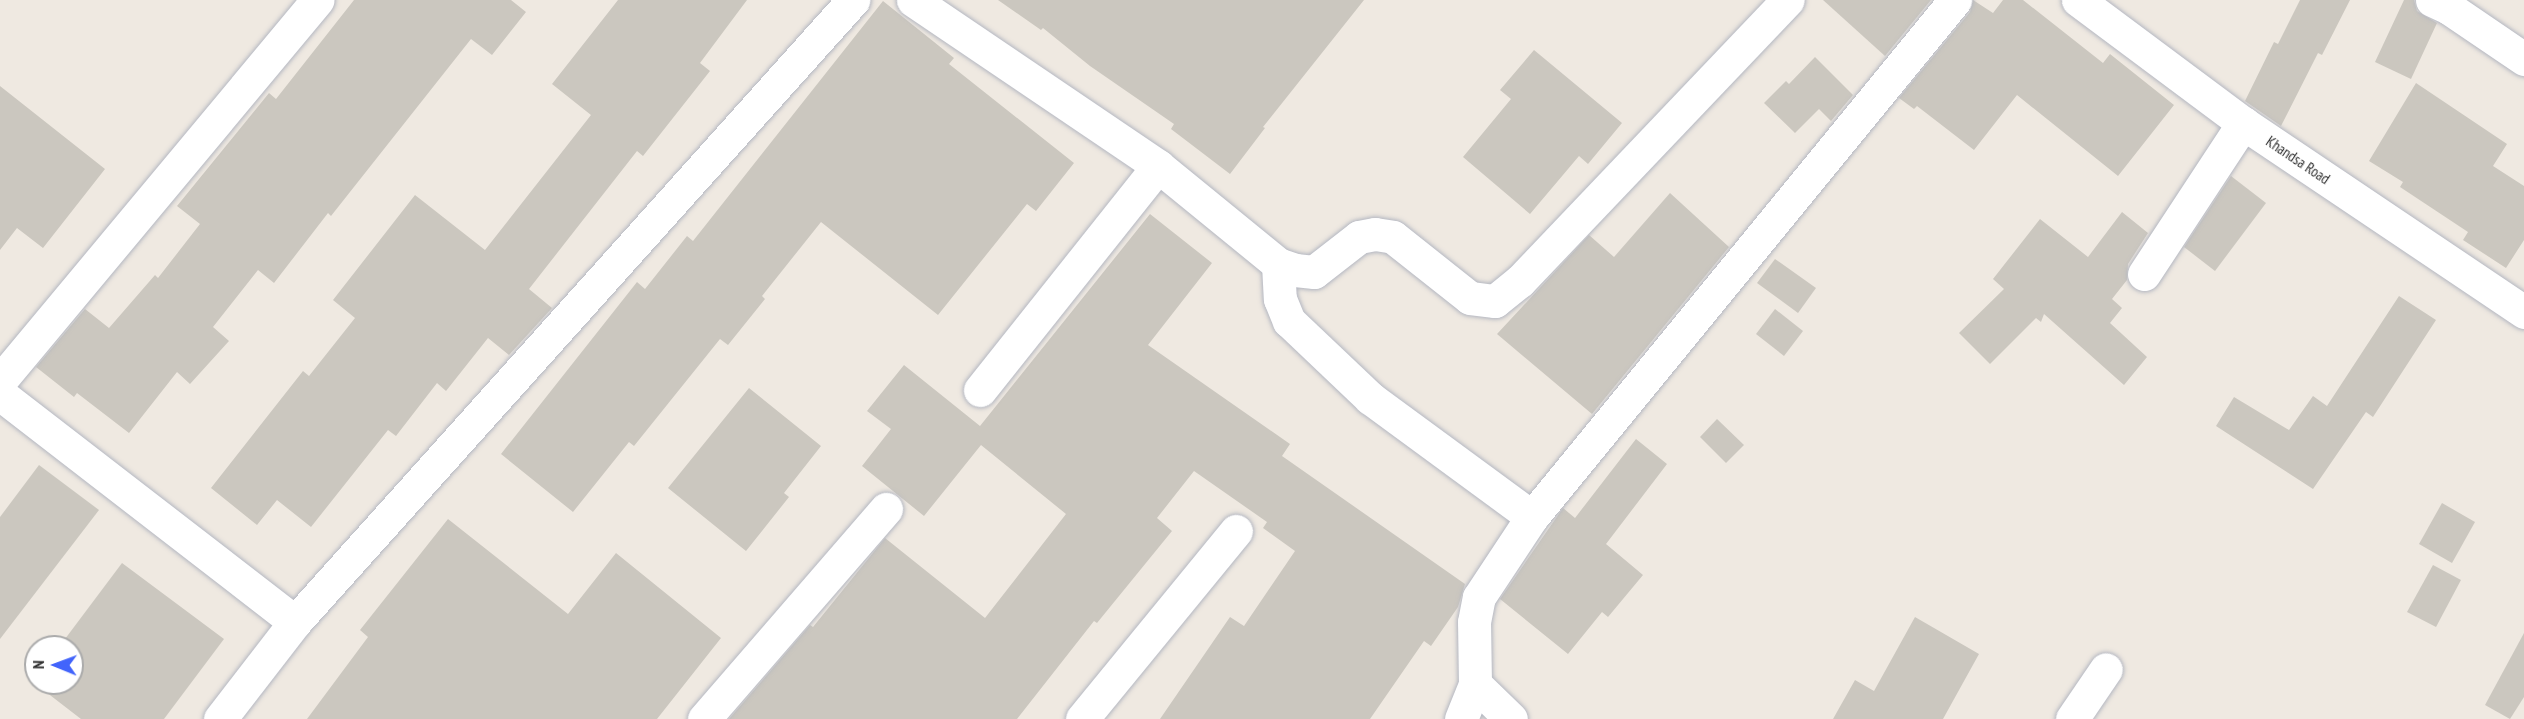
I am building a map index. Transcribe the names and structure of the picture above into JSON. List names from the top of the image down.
{
  "streets": {
    "street": ["Khandsa Road"]
  },
  "north": "left"
}
